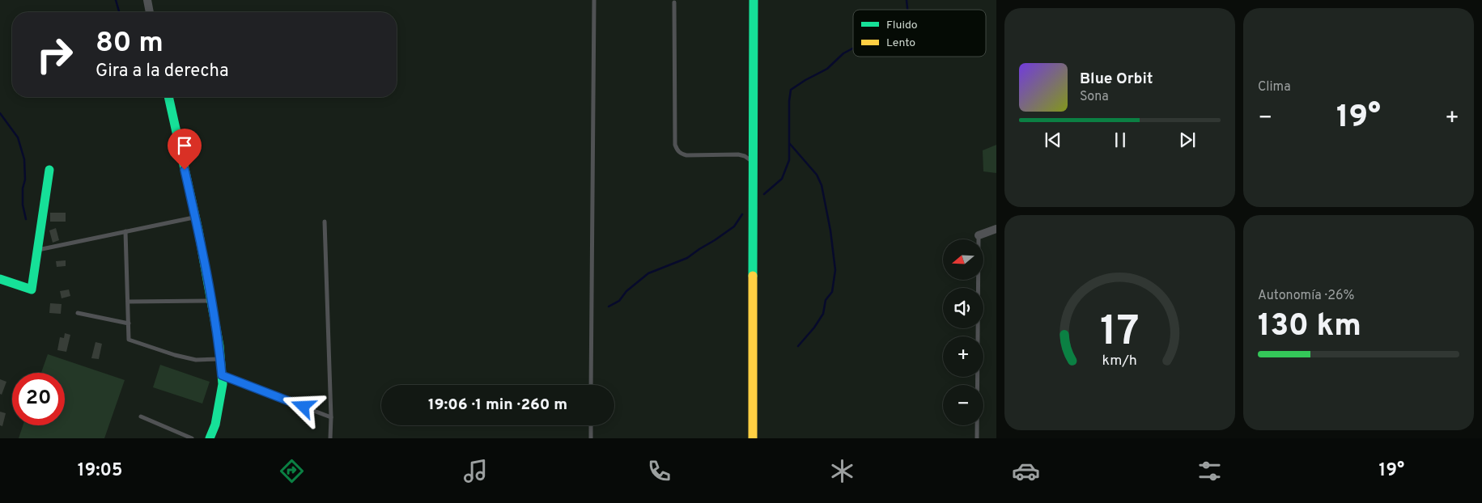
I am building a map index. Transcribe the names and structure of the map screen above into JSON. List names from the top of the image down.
{
  "legend": ["Fluido", "Lento"],
  "north": "left",
  "page": {
    "tile": [
      "Clima",
      ["Autonomía · 26%", "130 km"]
    ],
    "turn": ["80 m", "Gira a la derecha"],
    "song": ["Blue Orbit", "Sona"],
    "heat": ["−", "19°", "+"],
    "map_buttons": ["+", "−"],
    "limit": "20",
    "trip": "19:06 · 1 min · 260 m",
    "tabs": ["19:05", "19°"],
    "gauge": ["17", "km/h"]
  }
}
